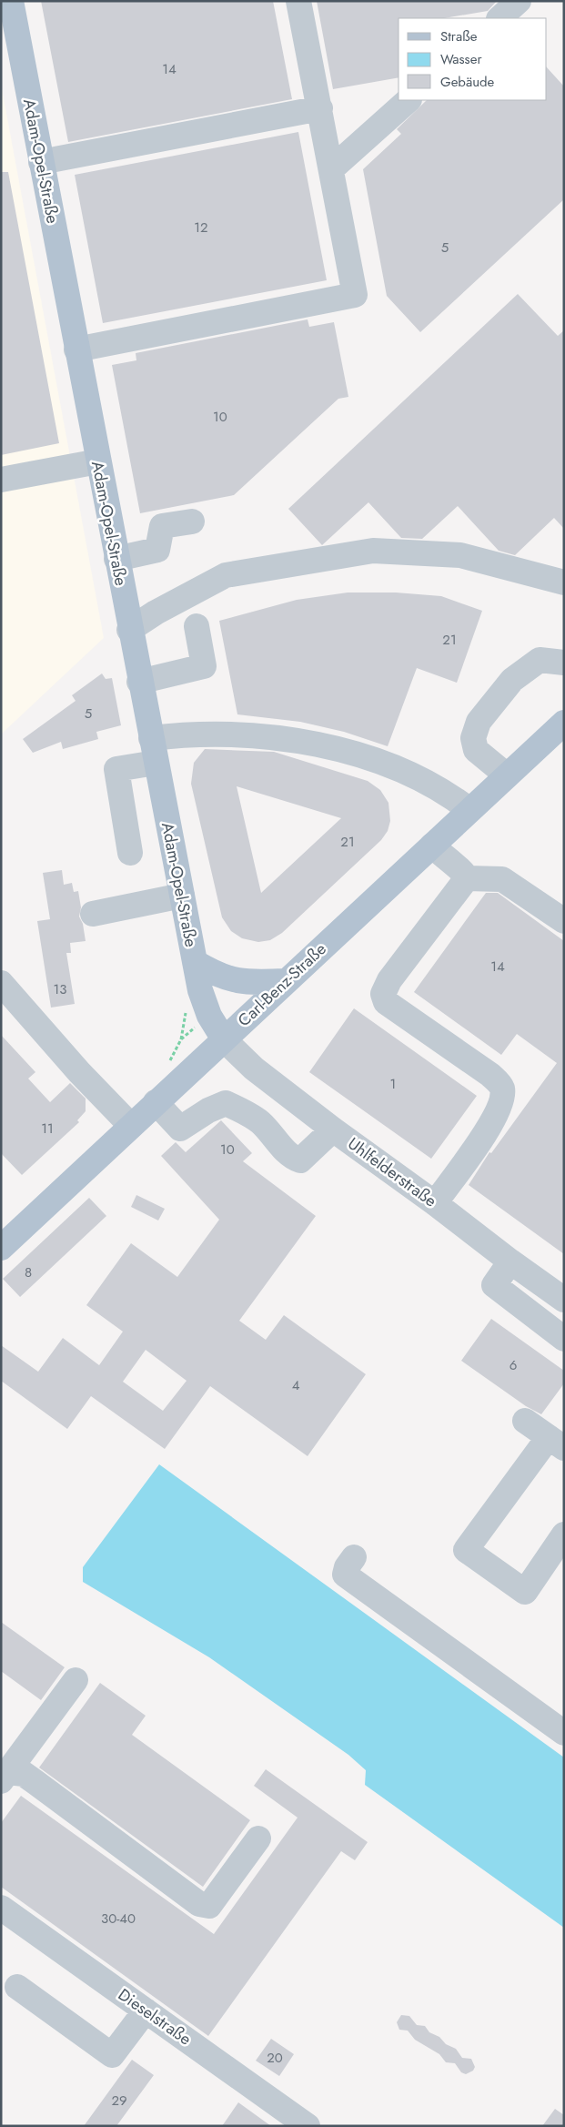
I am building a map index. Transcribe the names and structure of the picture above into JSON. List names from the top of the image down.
{
  "streets": {
    "main road": ["Adam-Opel-Straße", "Carl-Benz-Straße"],
    "street": ["Uhlfelderstraße", "Dieselstraße"]
  },
  "crossings": [
    ["Adam-Opel-Straße", "Carl-Benz-Straße"],
    ["Adam-Opel-Straße", "Uhlfelderstraße"],
    ["Carl-Benz-Straße", "Uhlfelderstraße"]
  ],
  "house_numbers": [
    "14",
    "12",
    "5",
    "10",
    "21",
    "5",
    "21",
    "14",
    "13",
    "1",
    "11",
    "10",
    "8",
    "6",
    "4",
    "30-40",
    "20",
    "29"
  ],
  "legend": ["Straße", "Wasser", "Gebäude"]
}
